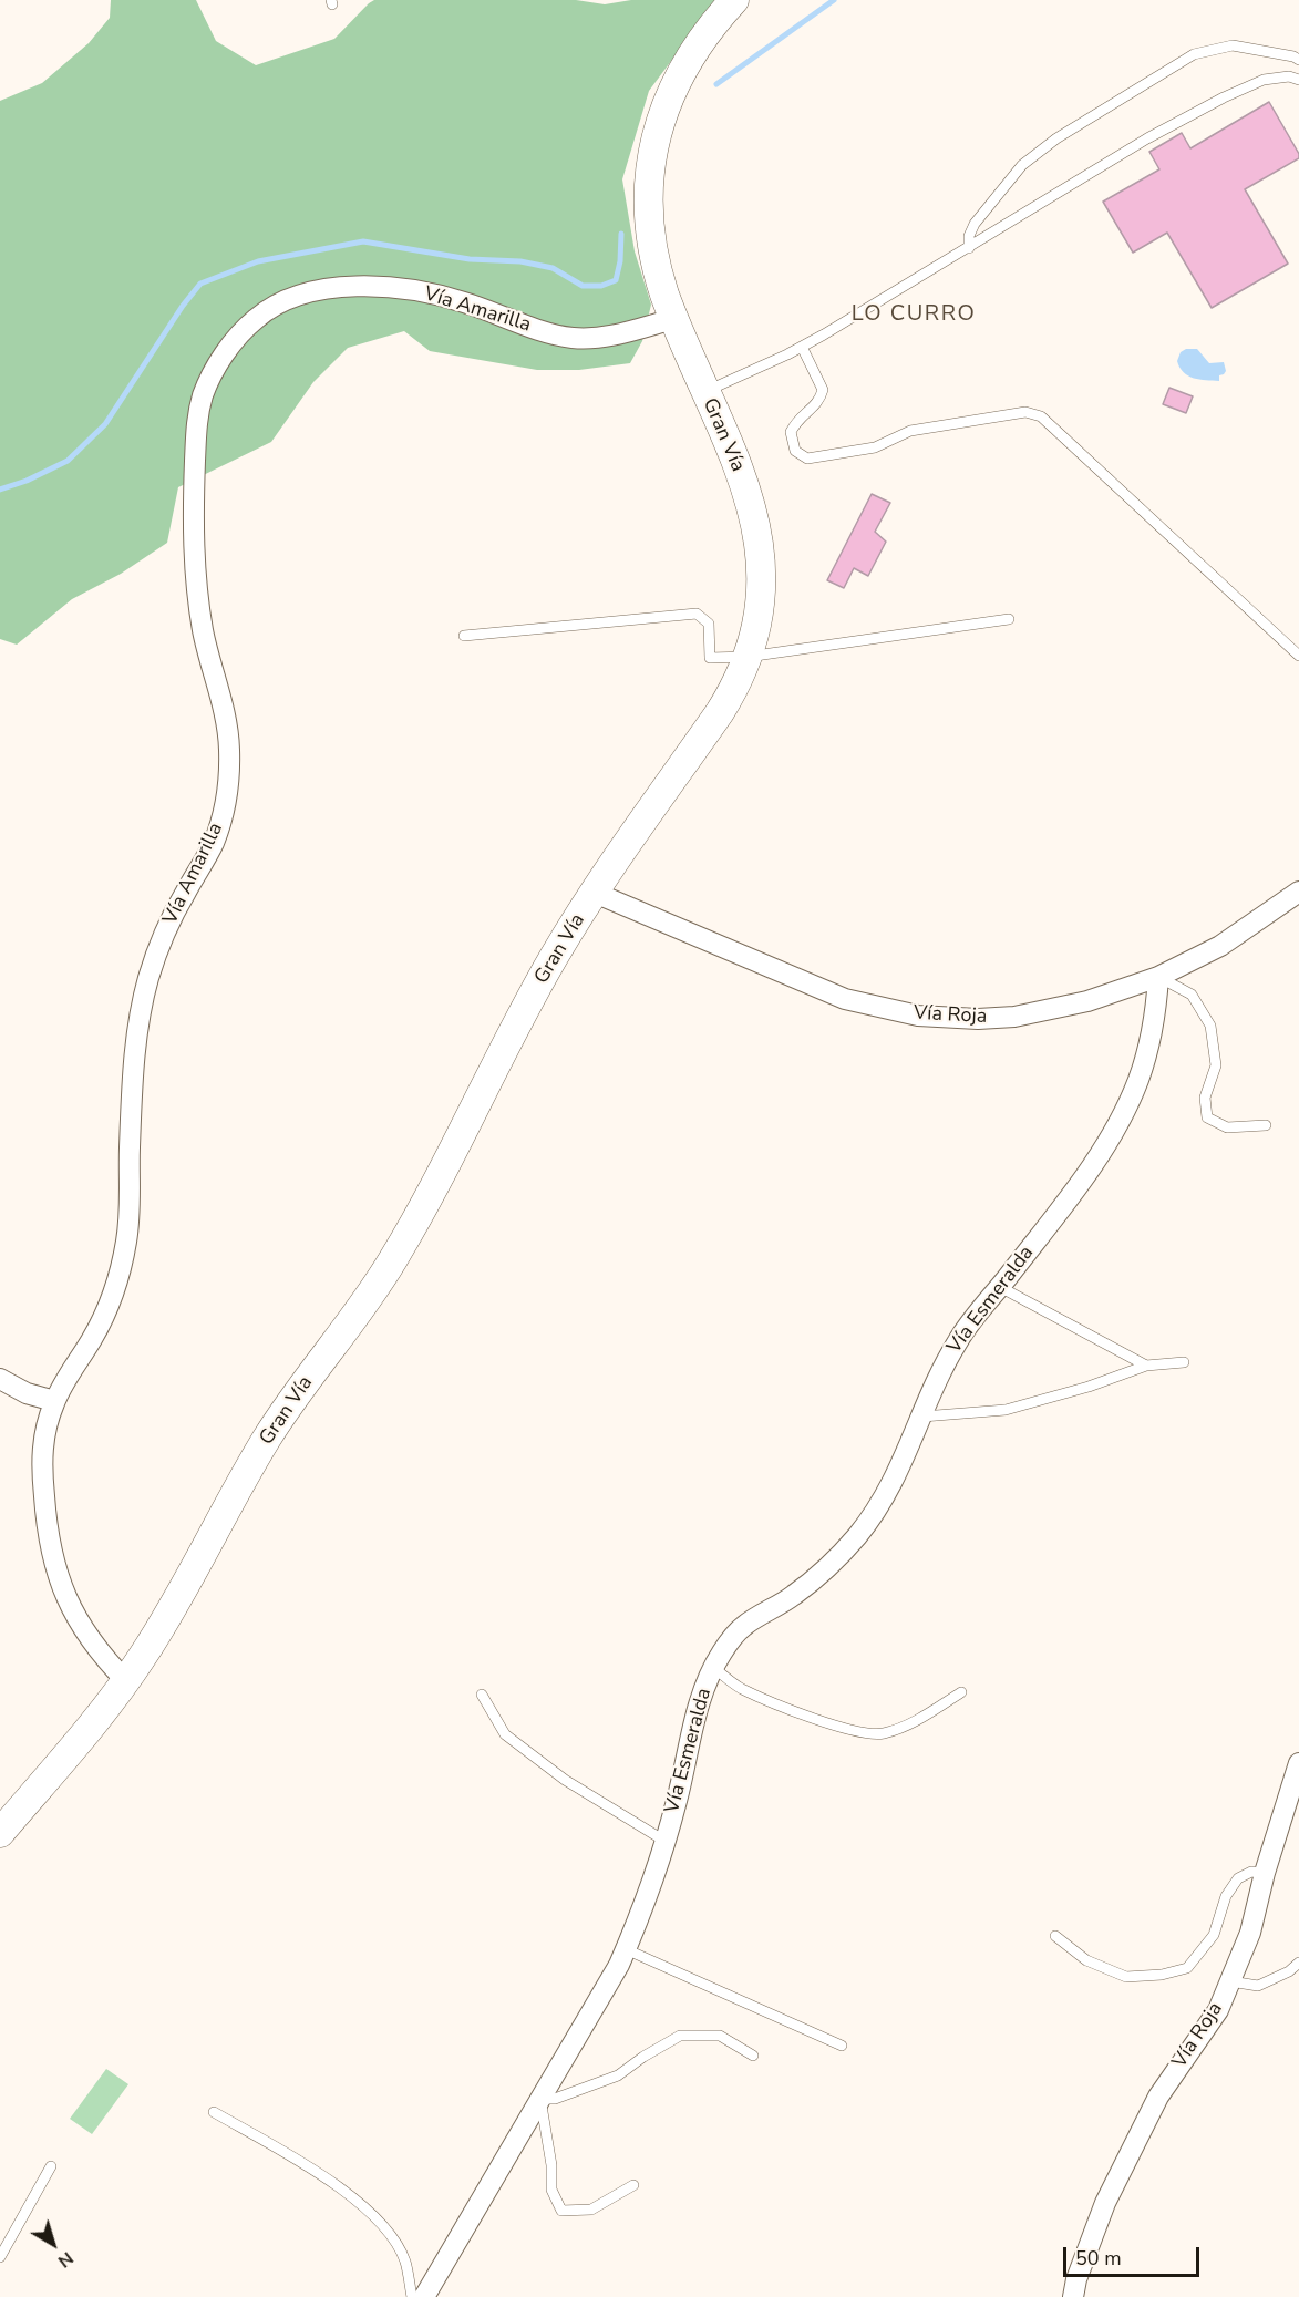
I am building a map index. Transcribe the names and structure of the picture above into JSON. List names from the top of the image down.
{
  "streets": {
    "main road": ["Gran Vía"],
    "street": ["Vía Amarilla", "Vía Roja", "Vía Esmeralda"]
  },
  "crossings": [
    ["Vía Amarilla", "Gran Vía"],
    ["Gran Vía", "Vía Roja"],
    ["Vía Roja", "Vía Esmeralda"]
  ],
  "districts": ["LO CURRO"],
  "scale_bar": "50 m",
  "north": "bottom right"
}
